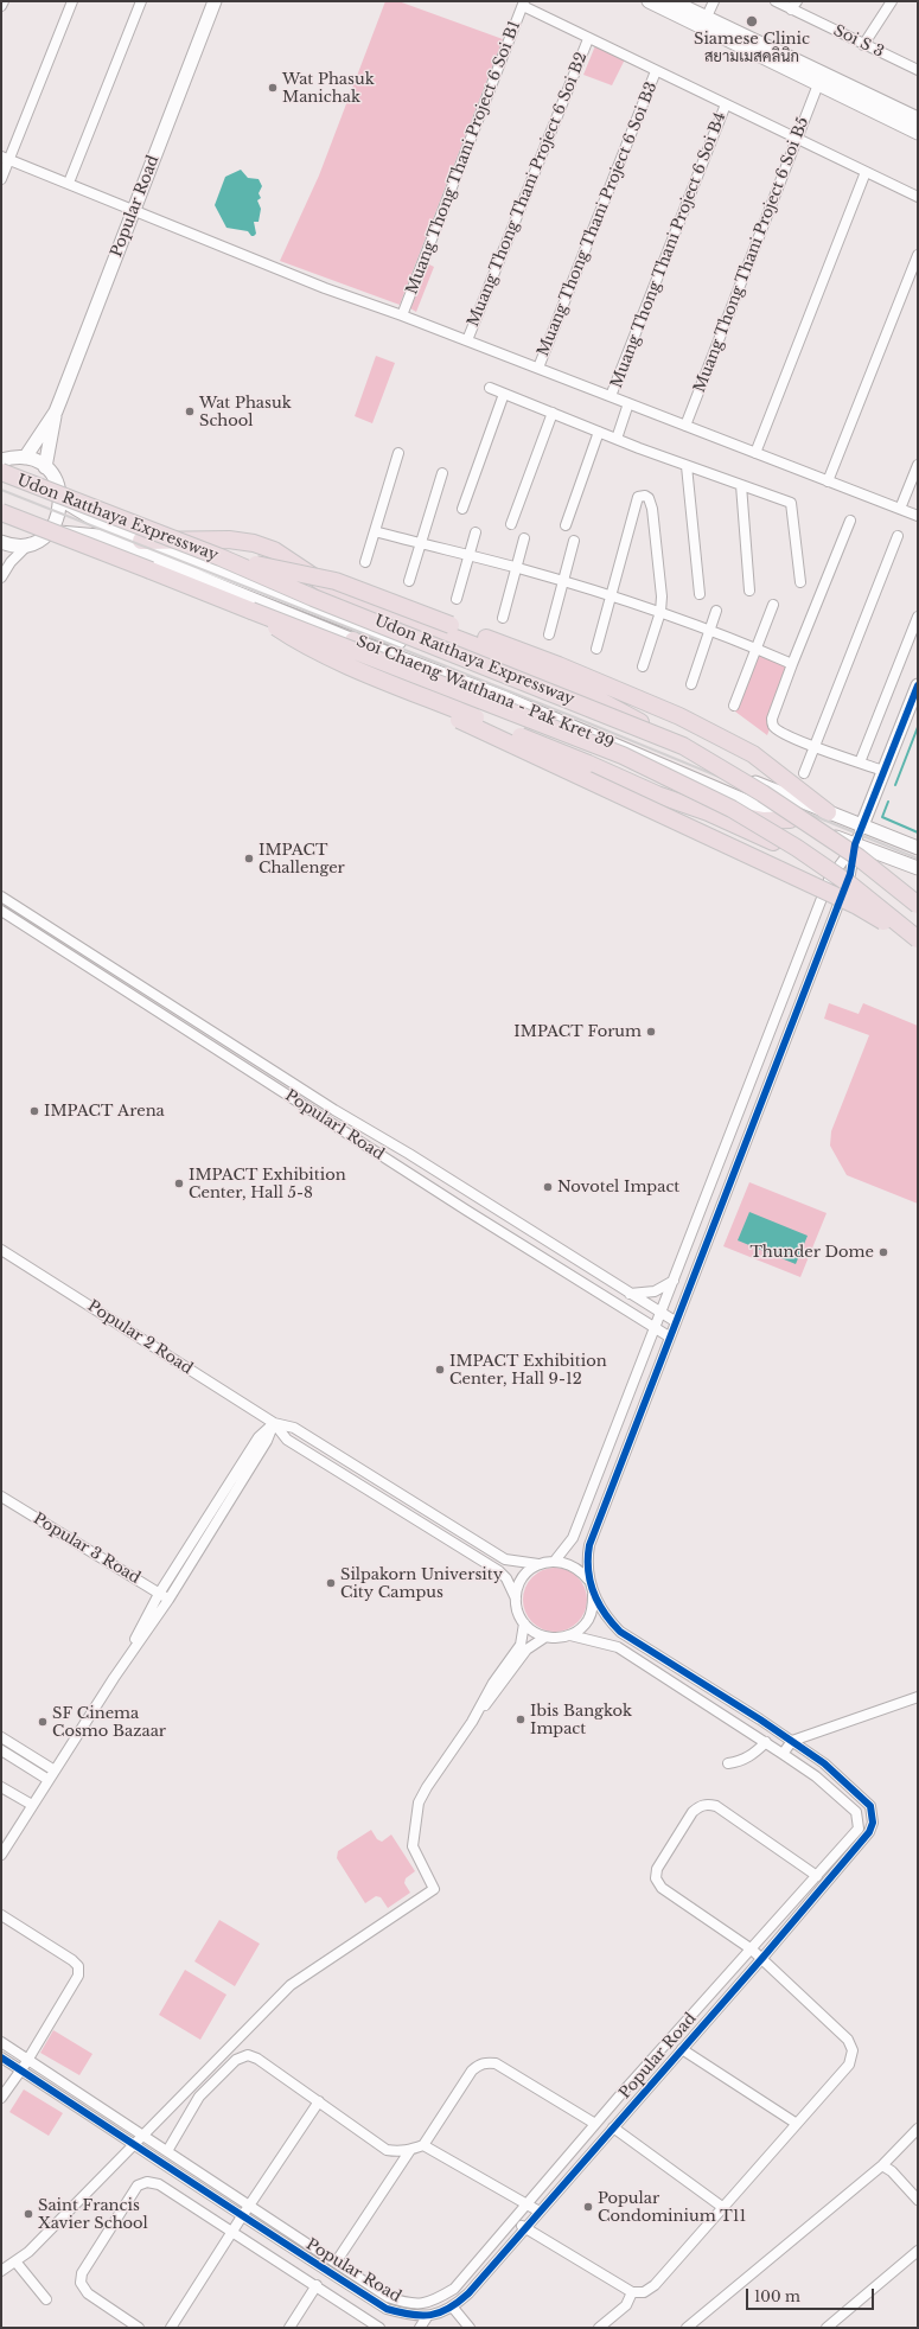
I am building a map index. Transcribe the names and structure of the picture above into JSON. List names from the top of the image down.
{
  "streets": {
    "highway": ["Udon Ratthaya Expressway"],
    "main road": ["Popular Road", "Soi Chaeng Watthana - Pak Kret 39"],
    "street": [
      "Soi S 3",
      "Muang Thong Thani Project 6 Soi B1",
      "Muang Thong Thani Project 6 Soi B2",
      "Muang Thong Thani Project 6 Soi B3",
      "Muang Thong Thani Project 6 Soi B4",
      "Muang Thong Thani Project 6 Soi B5",
      "Popular1 Road",
      "Popular 2 Road",
      "Popular 3 Road"
    ]
  },
  "places": [
    "Siamese Clinic สยามเมสคลินิก",
    "Wat Phasuk Manichak",
    "Wat Phasuk School",
    "IMPACT Challenger",
    "IMPACT Forum",
    "IMPACT Arena",
    "IMPACT Exhibition Center, Hall 5-8",
    "Novotel Impact",
    "Thunder Dome",
    "IMPACT Exhibition Center, Hall 9-12",
    "Silpakorn University City Campus",
    "Ibis Bangkok Impact",
    "SF Cinema Cosmo Bazaar",
    "Popular Condominium T11",
    "Saint Francis Xavier School"
  ],
  "scale_bar": "100 m"
}
